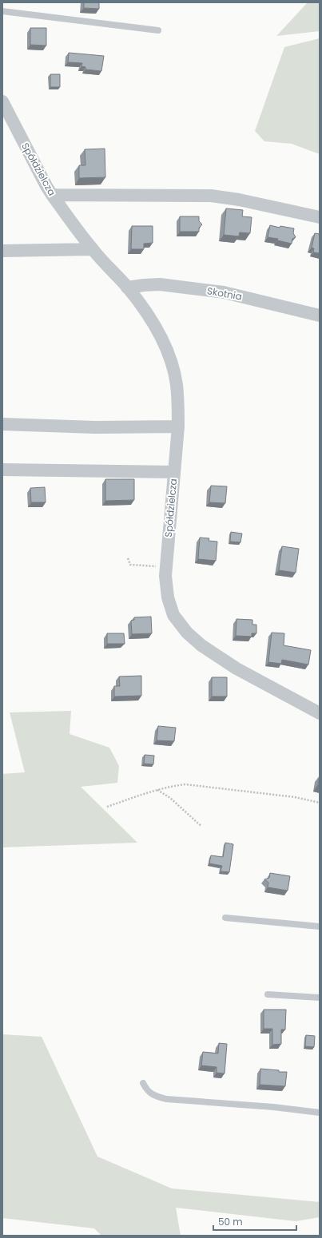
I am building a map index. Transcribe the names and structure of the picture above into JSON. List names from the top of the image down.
{
  "streets": {
    "street": ["Spółdzielcza", "Skotnia"]
  },
  "crossings": [
    ["Spółdzielcza", "Skotnia"]
  ],
  "scale_bar": "50 m"
}
